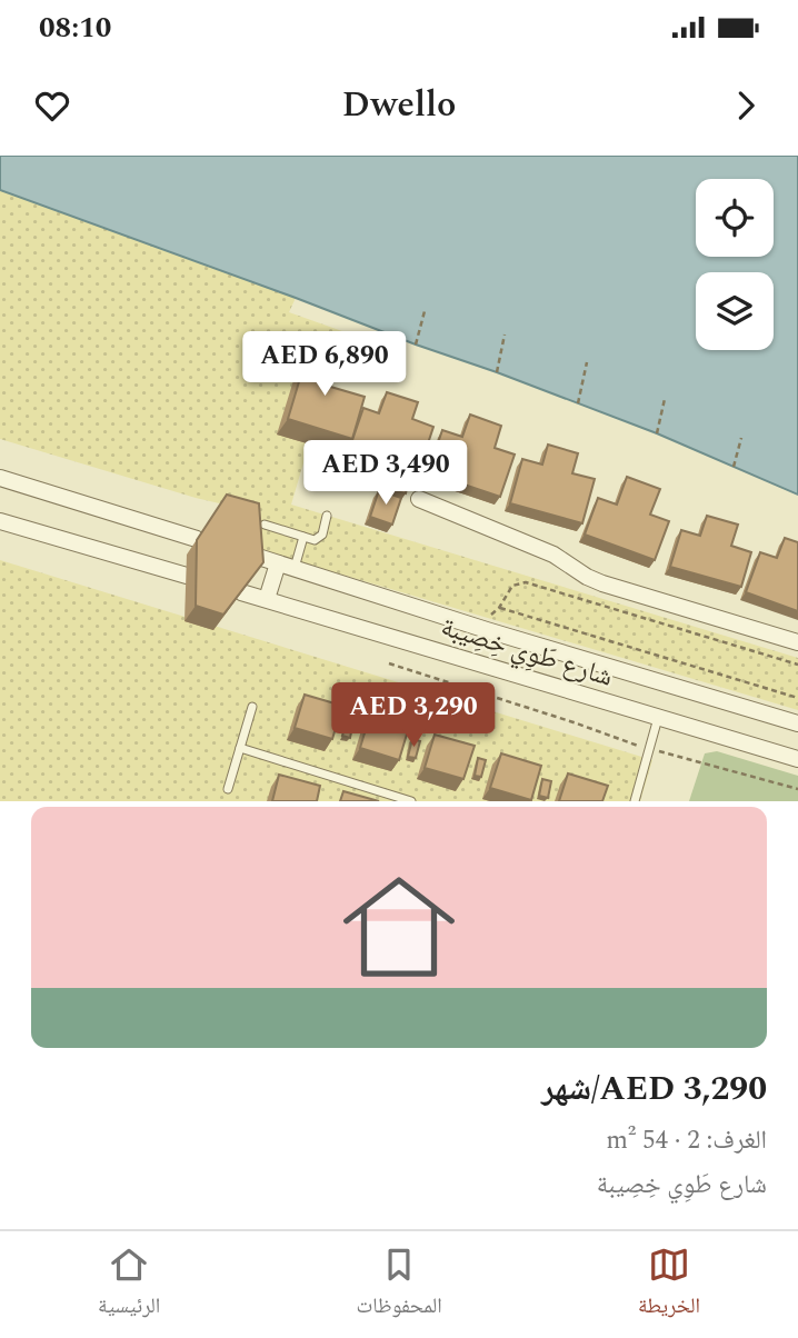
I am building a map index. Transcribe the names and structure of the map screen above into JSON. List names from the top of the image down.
{
  "streets": {
    "street": ["شارع طَوِي خِصِيبة"]
  },
  "page": {
    "status": "08:10",
    "header": "Dwello",
    "price": ["AED 6,890", "AED 3,490", "AED 3,290"],
    "list": [
      {
        "name": "AED 3,290/شهر",
        "note": "الغرف: 2 · 54 m² · شارع طَوِي خِصِيبة"
      }
    ],
    "tabs": ["الخريطة", "المحفوظات", "الرئيسية"]
  }
}
